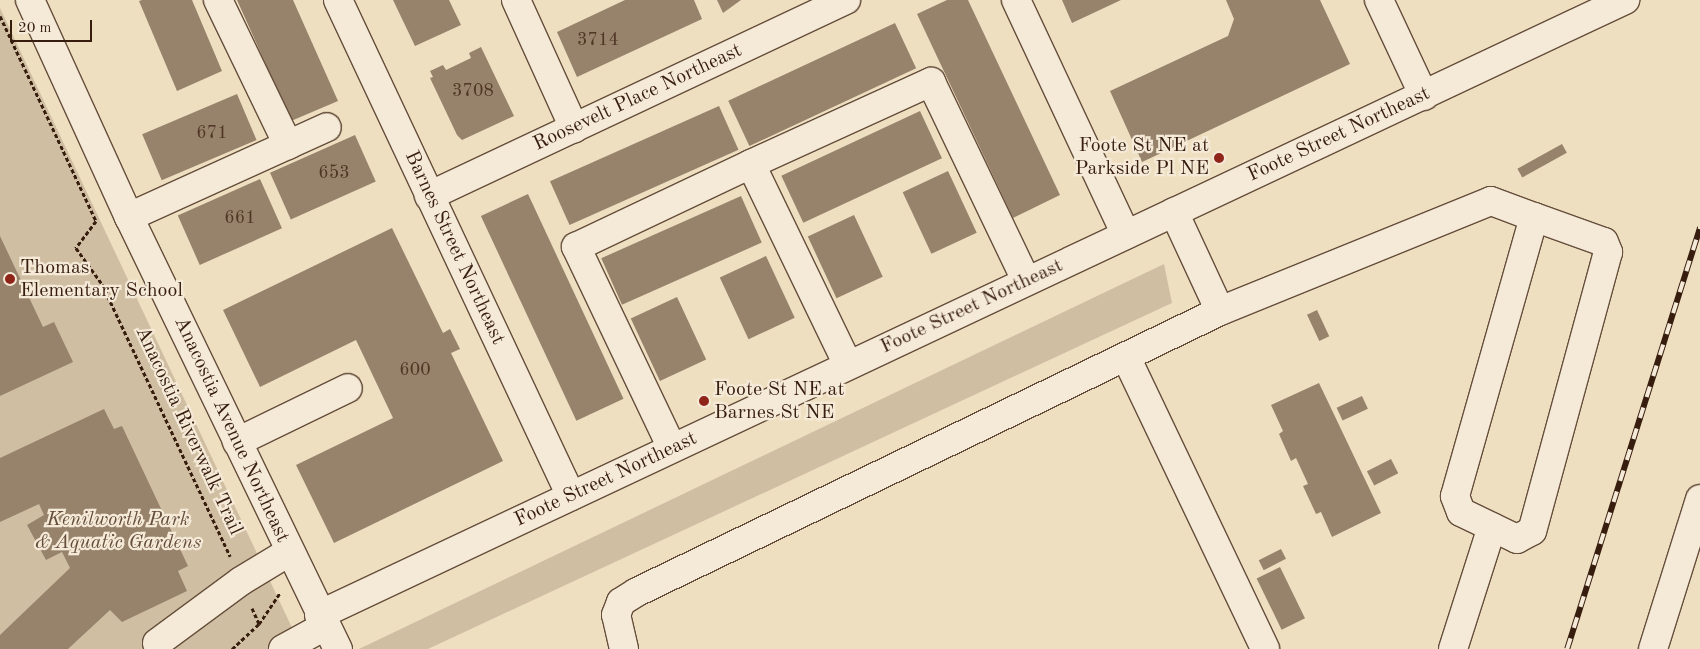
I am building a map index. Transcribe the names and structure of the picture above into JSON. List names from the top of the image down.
{
  "streets": {
    "street": [
      "Roosevelt Place Northeast",
      "Foote Street Northeast",
      "Barnes Street Northeast",
      "Anacostia Avenue Northeast"
    ],
    "path": ["Anacostia Riverwalk Trail"]
  },
  "crossings": [
    ["Roosevelt Place Northeast", "Barnes Street Northeast"],
    ["Foote Street Northeast", "Barnes Street Northeast"],
    ["Foote Street Northeast", "Anacostia Avenue Northeast"]
  ],
  "parks": ["Kenilworth Park & Aquatic Gardens"],
  "places": ["Foote St NE at Parkside Pl NE", "Thomas Elementary School", "Foote St NE at Barnes St NE"],
  "house_numbers": [
    "3714",
    "3708",
    "671",
    "653",
    "661",
    "600"
  ],
  "scale_bar": "20 m"
}
